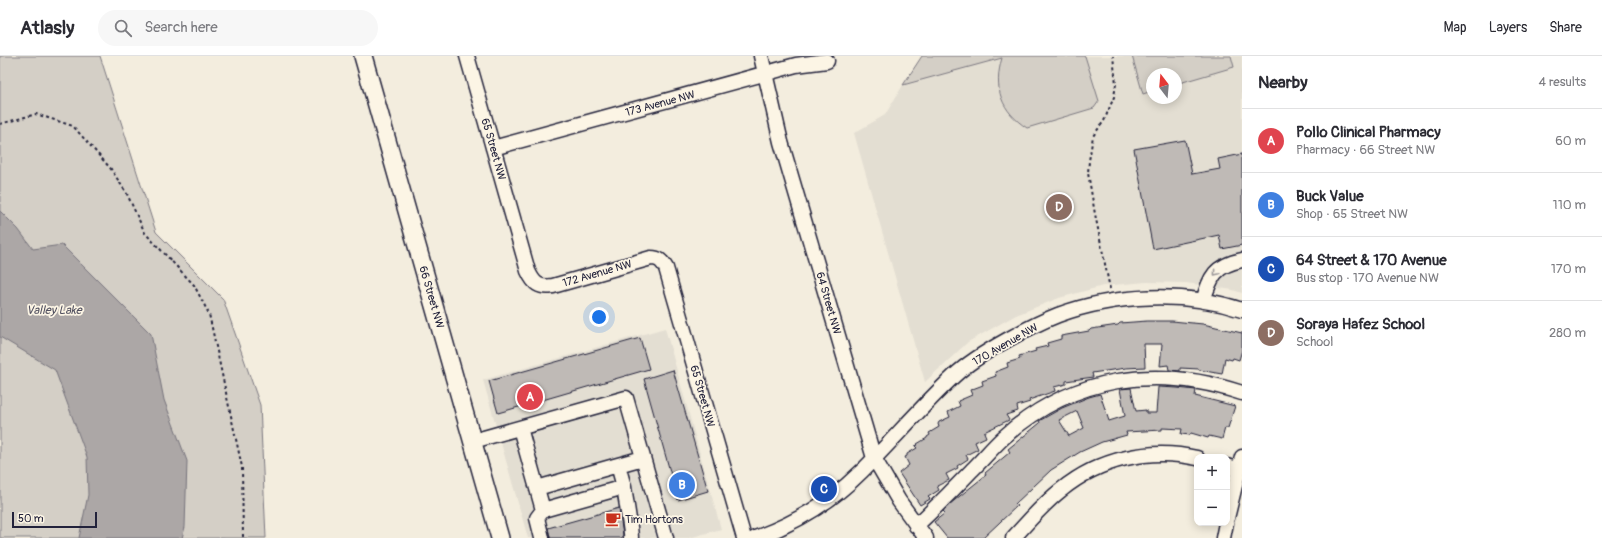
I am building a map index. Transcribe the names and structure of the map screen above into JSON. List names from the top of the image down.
{
  "streets": {
    "main road": ["66 Street NW"],
    "street": [
      "173 Avenue NW",
      "65 Street NW",
      "172 Avenue NW",
      "64 Street NW",
      "170 Avenue NW"
    ]
  },
  "crossings": [
    ["173 Avenue NW", "65 Street NW"],
    ["173 Avenue NW", "64 Street NW"],
    ["65 Street NW", "172 Avenue NW"],
    ["64 Street NW", "170 Avenue NW"]
  ],
  "water": ["Valley Lake"],
  "places": {
    "cafe": ["Tim Hortons"]
  },
  "scale_bar": "50 m",
  "north": "top",
  "page": {
    "header": "Atlasly",
    "search": "Search here",
    "nav": ["Map", "Layers", "Share"],
    "heading": ["Nearby", "4 results"],
    "list": [
      {
        "mark": "A",
        "name": "Pollo Clinical Pharmacy",
        "note": "Pharmacy · 66 Street NW",
        "value": "60 m"
      },
      {
        "mark": "B",
        "name": "Buck Value",
        "note": "Shop · 65 Street NW",
        "value": "110 m"
      },
      {
        "mark": "C",
        "name": "64 Street & 170 Avenue",
        "note": "Bus stop · 170 Avenue NW",
        "value": "170 m"
      },
      {
        "mark": "D",
        "name": "Soraya Hafez School",
        "note": "School",
        "value": "280 m"
      }
    ],
    "pins": [
      "D",
      "A",
      "B",
      "C"
    ],
    "map_buttons": ["+", "−"],
    "scale": "50 m"
  }
}
